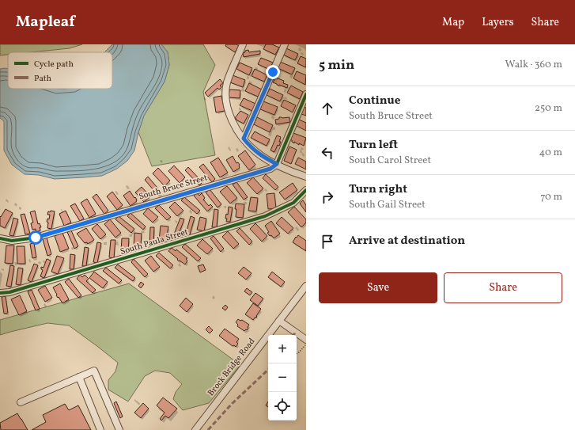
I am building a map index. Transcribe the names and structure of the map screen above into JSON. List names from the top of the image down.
{
  "streets": {
    "street": ["South Bruce Street", "South Paula Street", "Brock Bridge Road"]
  },
  "legend": ["Cycle path", "Path"],
  "page": {
    "header": "Mapleaf",
    "nav": ["Map", "Layers", "Share"],
    "heading": ["5 min", "Walk · 360 m"],
    "list": [
      ["Continue", "South Bruce Street", "250 m"],
      ["Turn left", "South Carol Street", "40 m"],
      ["Turn right", "South Gail Street", "70 m"],
      "Arrive at destination"
    ],
    "buttons": ["Save", "Share"],
    "map_buttons": ["+", "−"]
  }
}
